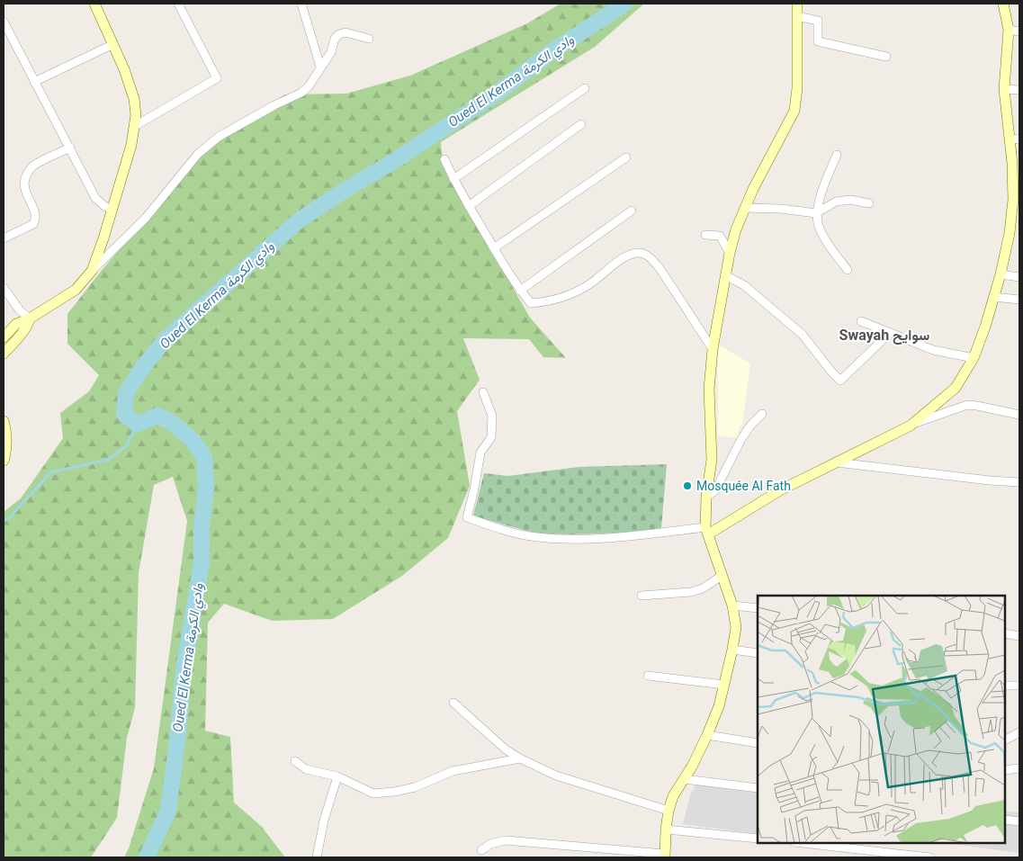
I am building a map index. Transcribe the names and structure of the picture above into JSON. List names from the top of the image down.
{
  "districts": ["Swayah سوايح"],
  "water": ["Oued El Kerma وادي الكرمة"],
  "places": ["Mosquée Al Fath"]
}
